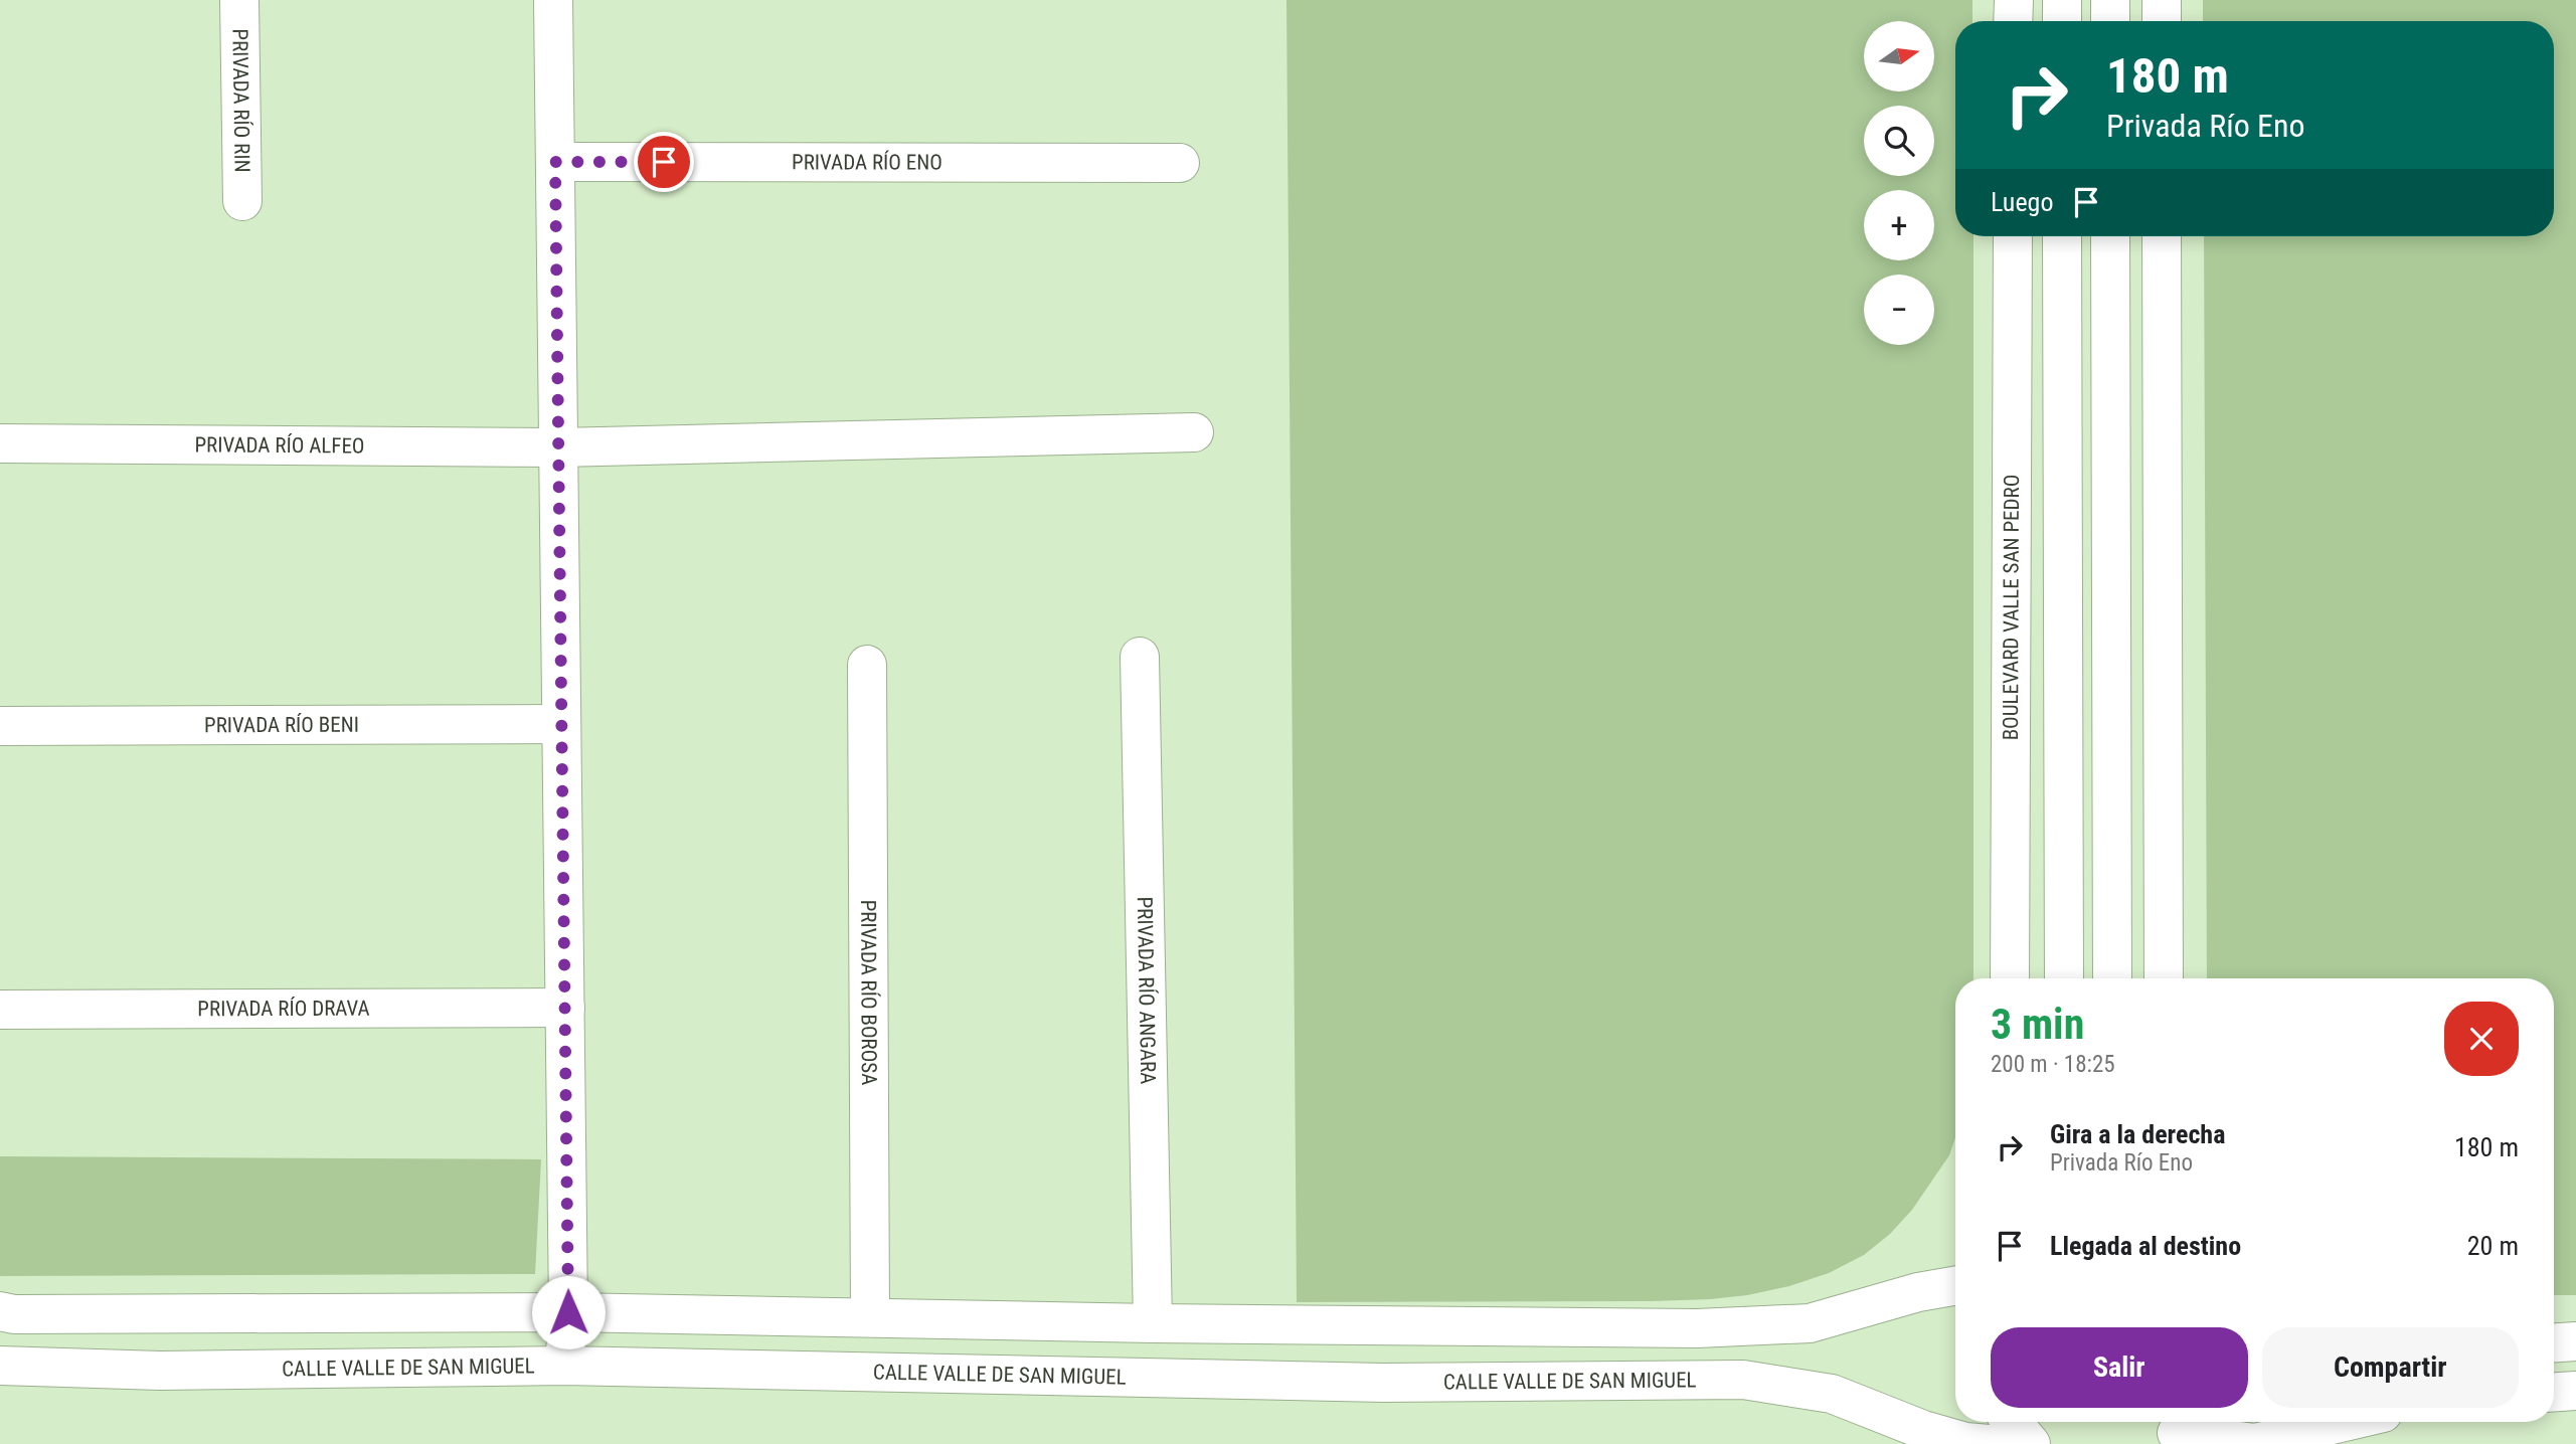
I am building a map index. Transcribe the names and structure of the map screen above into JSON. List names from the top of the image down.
{
  "streets": {
    "street": [
      "PRIVADA RÍO RIN",
      "PRIVADA RÍO ENO",
      "PRIVADA RÍO ALFEO",
      "BOULEVARD VALLE SAN PEDRO",
      "PRIVADA RÍO BENI",
      "PRIVADA RÍO ANGARA",
      "PRIVADA RÍO BOROSA",
      "PRIVADA RÍO DRAVA",
      "CALLE VALLE DE SAN MIGUEL"
    ]
  },
  "north": "right",
  "page": {
    "map_buttons": ["+", "−"],
    "turn": ["180 m", "Privada Río Eno"],
    "then": "Luego",
    "heading": ["3 min", "200 m · 18:25"],
    "list": [
      {
        "name": "Gira a la derecha",
        "note": "Privada Río Eno",
        "value": "180 m"
      },
      {
        "name": "Llegada al destino",
        "value": "20 m"
      }
    ],
    "buttons": ["Salir", "Compartir"]
  }
}
